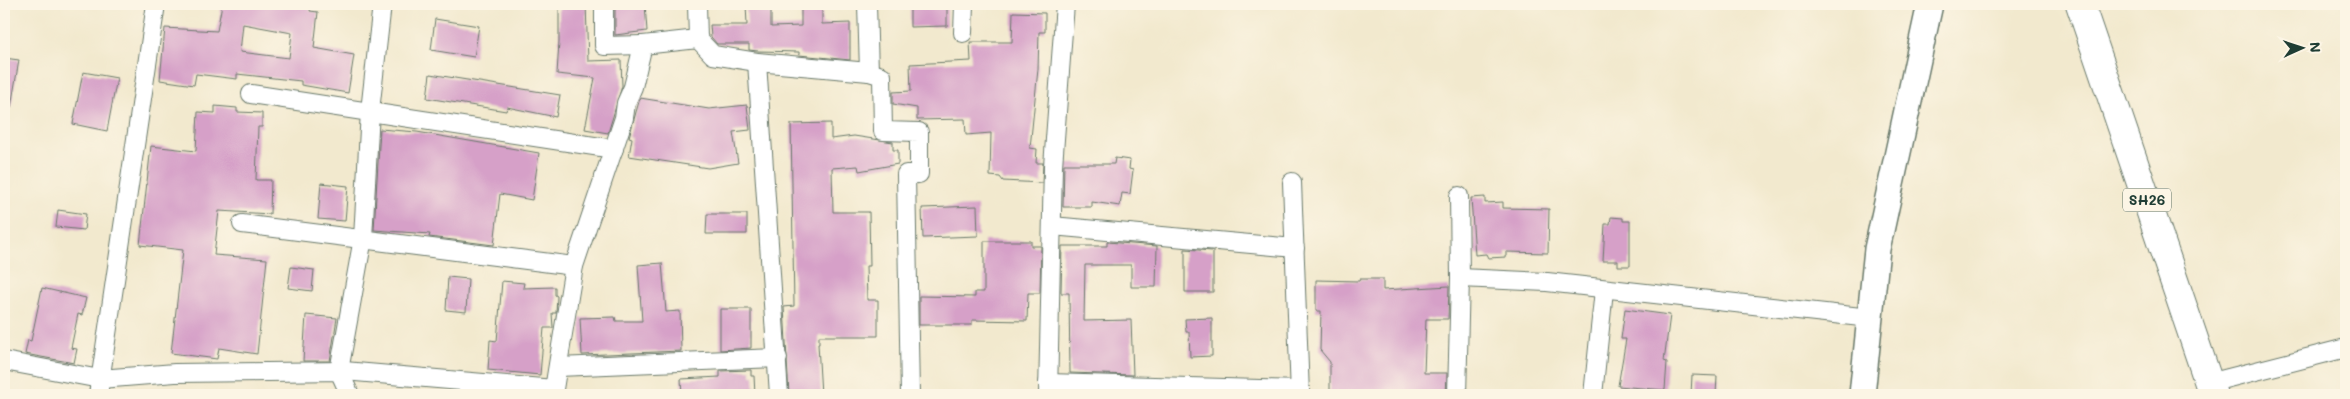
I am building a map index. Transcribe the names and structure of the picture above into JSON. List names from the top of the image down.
{
  "streets": {
    "main road": ["SH26"]
  },
  "north": "right"
}
